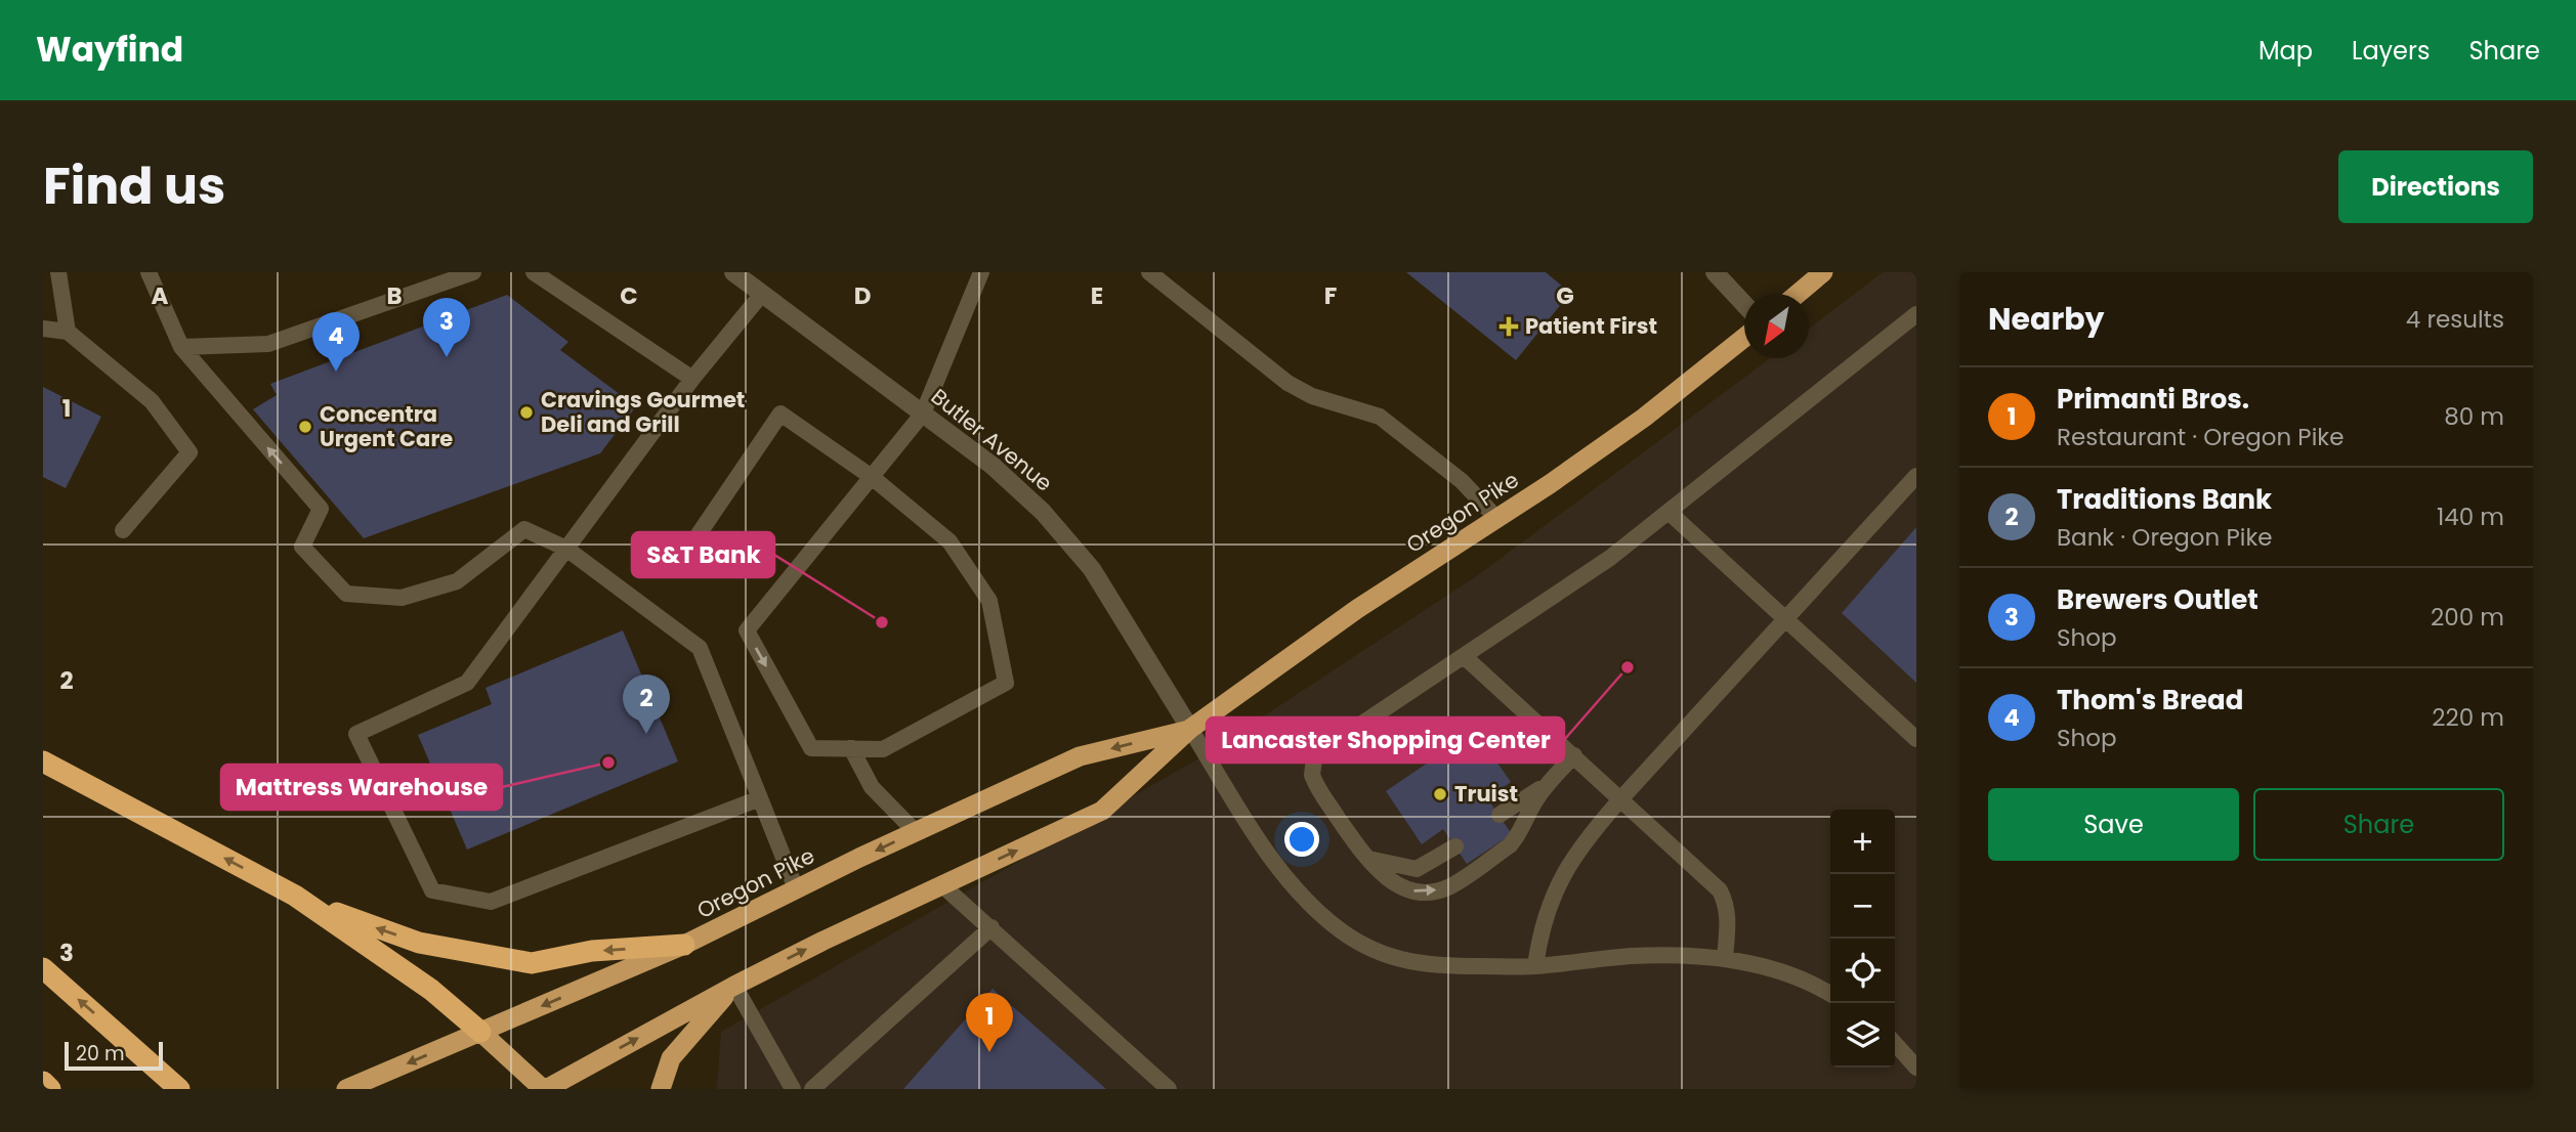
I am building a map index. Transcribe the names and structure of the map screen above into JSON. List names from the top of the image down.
{
  "streets": {
    "highway": ["Oregon Pike"],
    "street": ["Butler Avenue"]
  },
  "crossings": [
    ["Butler Avenue", "Oregon Pike"]
  ],
  "places": {
    "health": ["Patient First"],
    "other": [
      "Cravings Gourmet Deli and Grill",
      "Concentra Urgent Care",
      "S&T Bank",
      "Lancaster Shopping Center",
      "Mattress Warehouse",
      "Truist"
    ]
  },
  "scale_bar": "20 m",
  "north": "bottom left",
  "page": {
    "header": "Wayfind",
    "nav": ["Map", "Layers", "Share"],
    "title": "Find us",
    "buttons": [
      "Directions",
      ["Save", "Share"]
    ],
    "heading": ["Nearby", "4 results"],
    "pins": [
      "3",
      "4",
      "2",
      "1"
    ],
    "list": [
      {
        "mark": "1",
        "name": "Primanti Bros.",
        "note": "Restaurant · Oregon Pike",
        "value": "80 m"
      },
      {
        "mark": "2",
        "name": "Traditions Bank",
        "note": "Bank · Oregon Pike",
        "value": "140 m"
      },
      {
        "mark": "3",
        "name": "Brewers Outlet",
        "note": "Shop",
        "value": "200 m"
      },
      {
        "mark": "4",
        "name": "Thom's Bread",
        "note": "Shop",
        "value": "220 m"
      }
    ],
    "map_buttons": ["+", "−"],
    "scale": "20 m"
  },
  "grid": {
    "columns": [
      "A",
      "B",
      "C",
      "D",
      "E",
      "F",
      "G"
    ],
    "rows": ["1", "2", "3"]
  }
}
